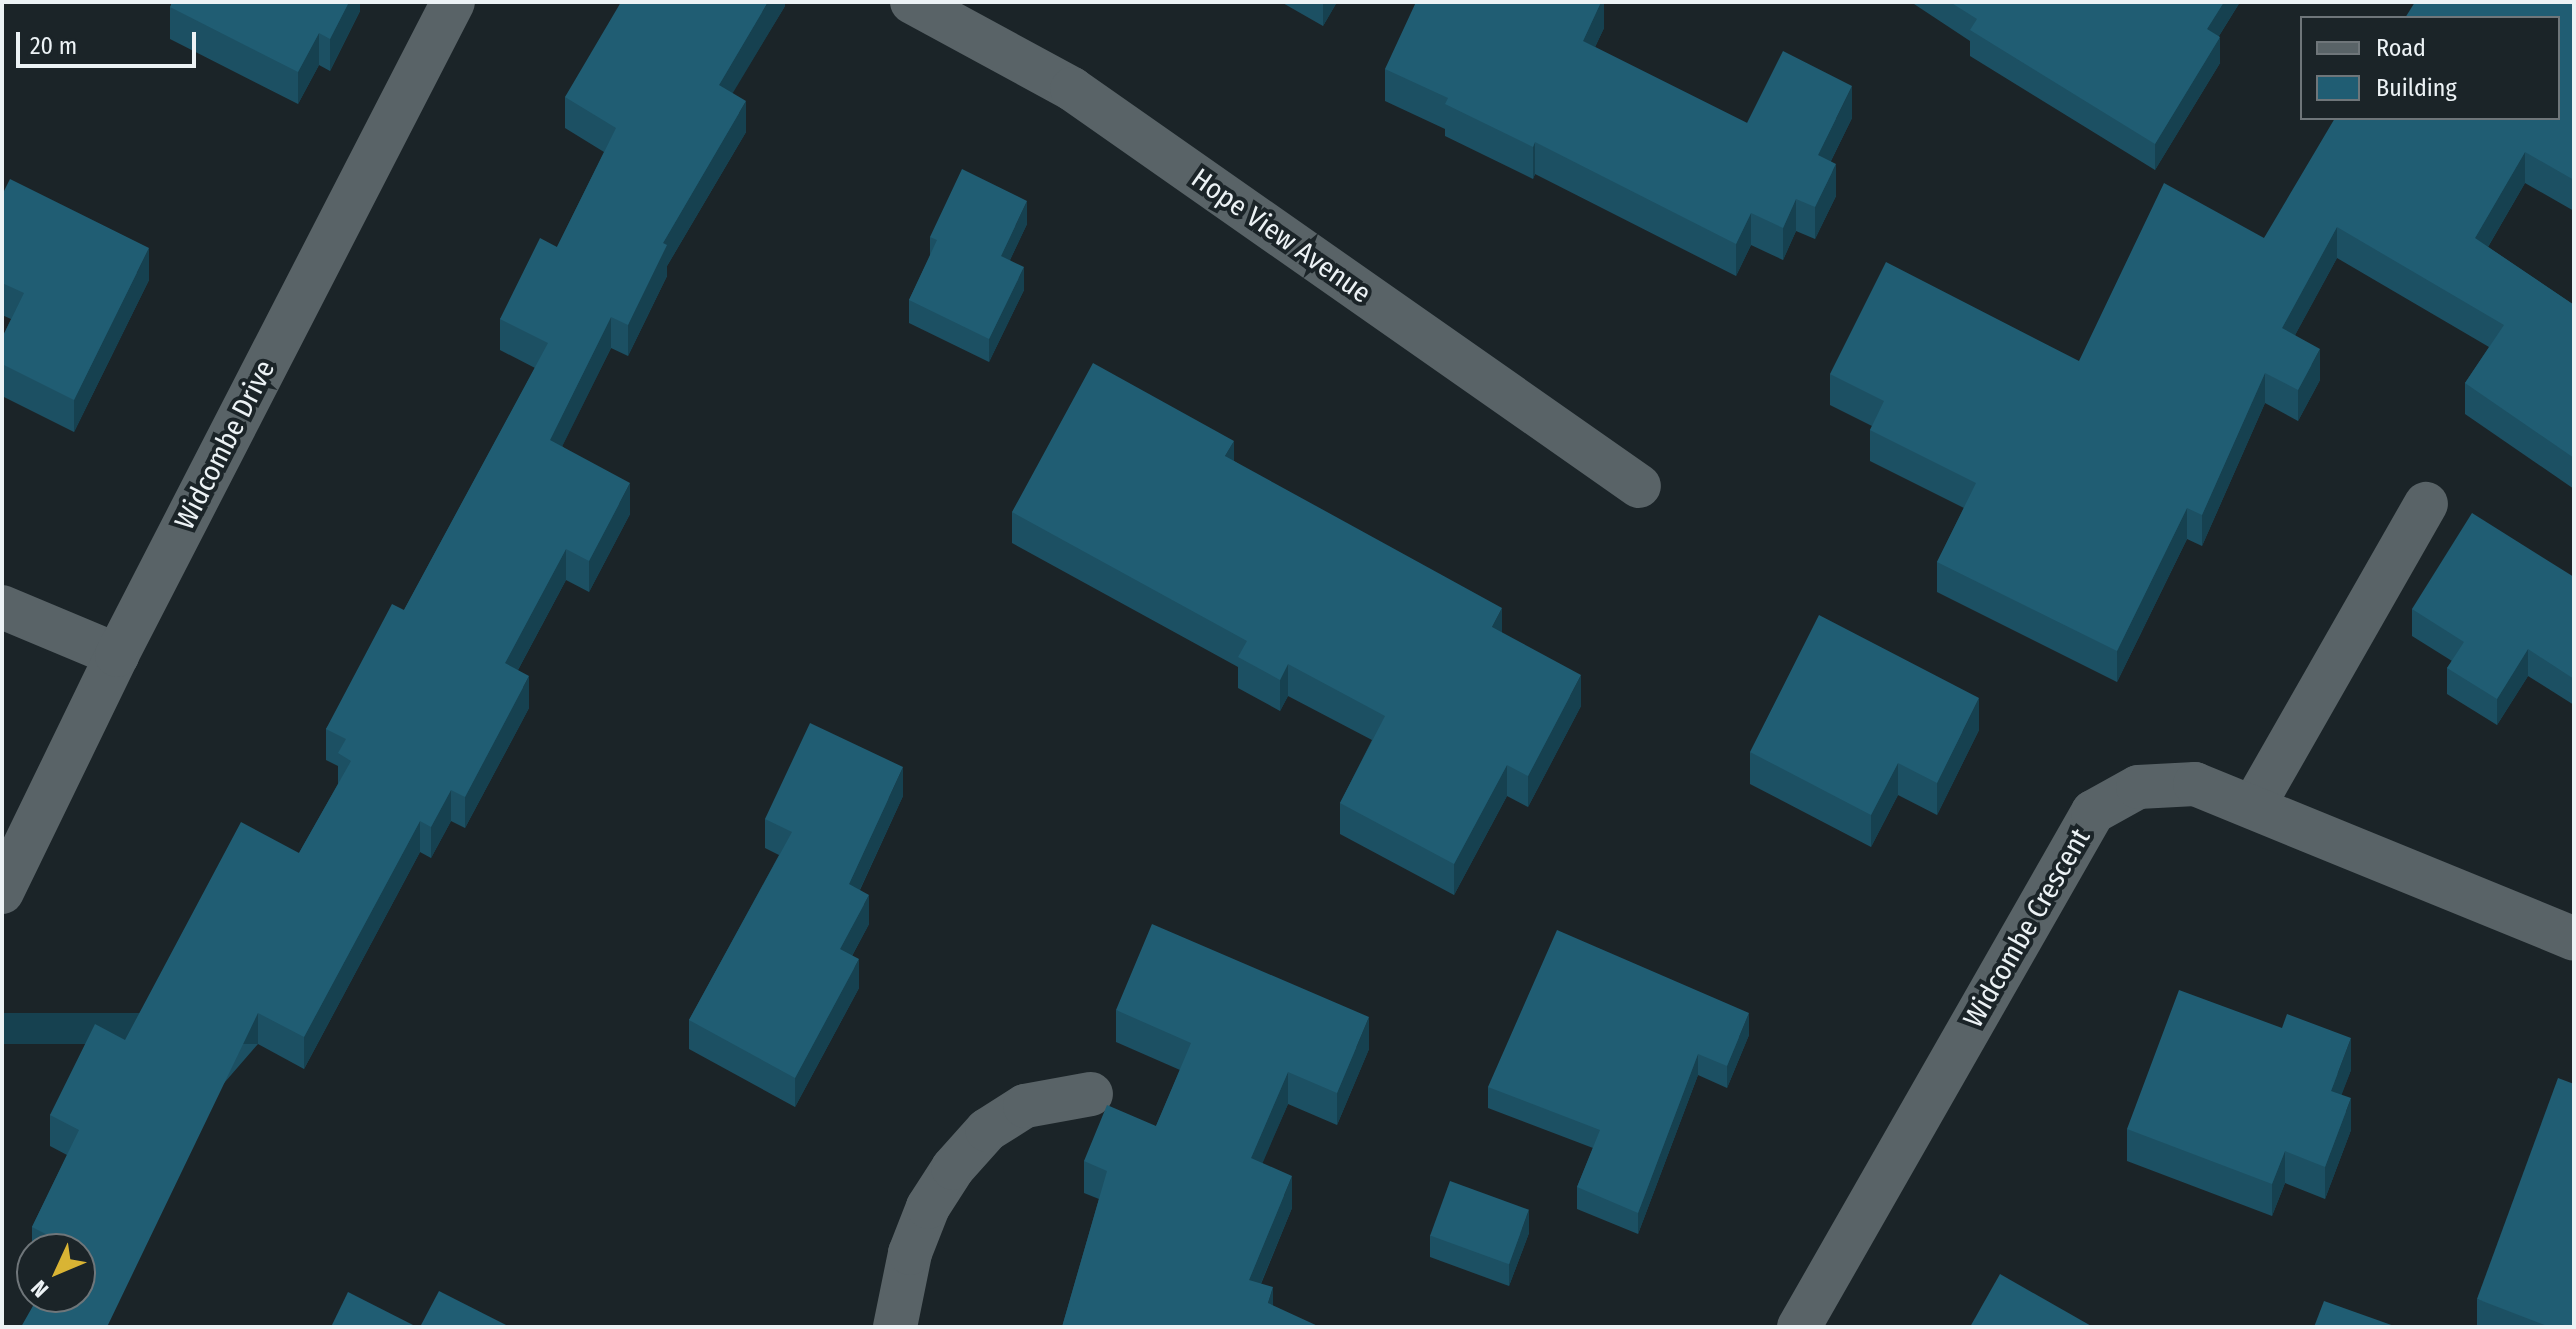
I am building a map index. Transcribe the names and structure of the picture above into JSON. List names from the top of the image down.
{
  "streets": {
    "street": ["Hope View Avenue", "Widcombe Drive", "Widcombe Crescent"]
  },
  "legend": ["Road", "Building"],
  "scale_bar": "20 m",
  "north": "bottom left"
}
